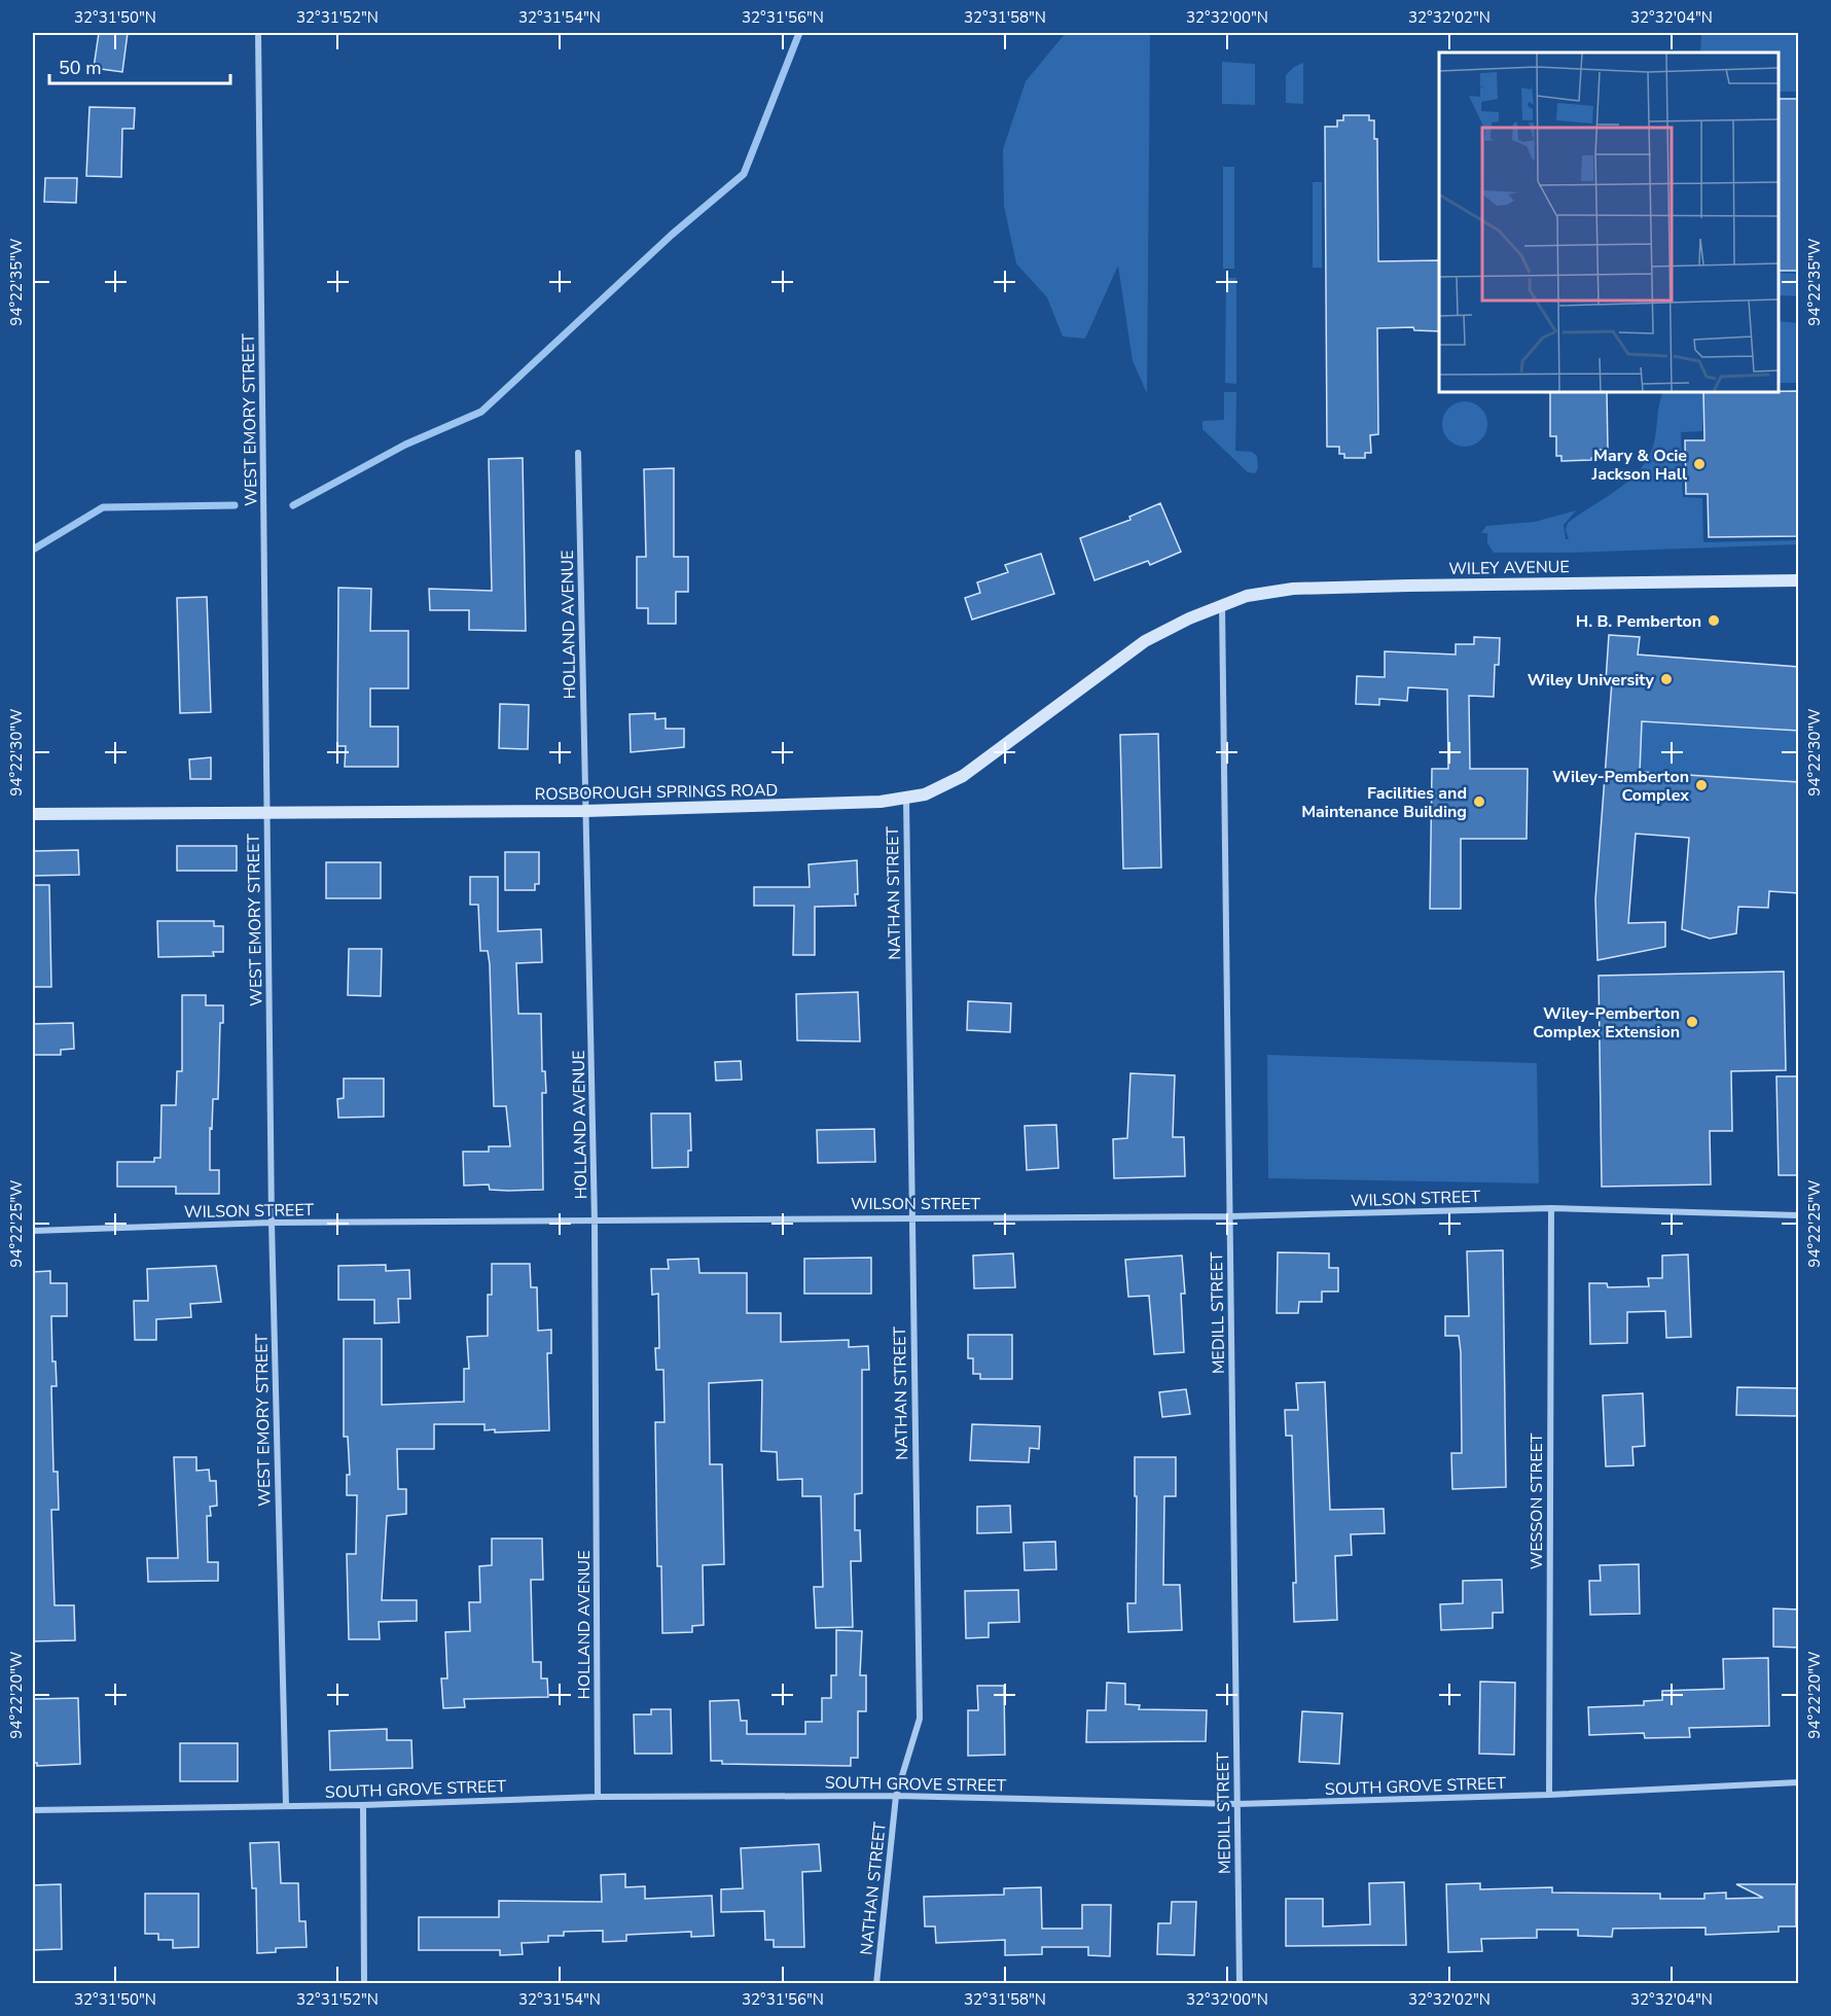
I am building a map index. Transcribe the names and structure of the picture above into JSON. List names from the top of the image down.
{
  "streets": {
    "street": [
      "WEST EMORY STREET",
      "WILEY AVENUE",
      "HOLLAND AVENUE",
      "ROSBOROUGH SPRINGS ROAD",
      "NATHAN STREET",
      "WILSON STREET",
      "MEDILL STREET",
      "WESSON STREET",
      "SOUTH GROVE STREET"
    ]
  },
  "crossings": [
    ["WEST EMORY STREET", "ROSBOROUGH SPRINGS ROAD"],
    ["WEST EMORY STREET", "WILSON STREET"],
    ["WEST EMORY STREET", "SOUTH GROVE STREET"],
    ["WILEY AVENUE", "ROSBOROUGH SPRINGS ROAD"],
    ["WILEY AVENUE", "MEDILL STREET"],
    ["HOLLAND AVENUE", "ROSBOROUGH SPRINGS ROAD"],
    ["HOLLAND AVENUE", "WILSON STREET"],
    ["HOLLAND AVENUE", "SOUTH GROVE STREET"],
    ["ROSBOROUGH SPRINGS ROAD", "NATHAN STREET"],
    ["ROSBOROUGH SPRINGS ROAD", "MEDILL STREET"],
    ["NATHAN STREET", "WILSON STREET"],
    ["NATHAN STREET", "SOUTH GROVE STREET"],
    ["WILSON STREET", "MEDILL STREET"],
    ["WILSON STREET", "WESSON STREET"],
    ["MEDILL STREET", "SOUTH GROVE STREET"],
    ["WESSON STREET", "SOUTH GROVE STREET"]
  ],
  "places": [
    "Mary & Ocie Jackson Hall",
    "H. B. Pemberton",
    "Wiley University",
    "Wiley-Pemberton Complex",
    "Facilities and Maintenance Building",
    "Wiley-Pemberton Complex Extension"
  ],
  "scale_bar": "50 m",
  "coordinates": [
    "32°31'50\"N",
    "32°31'52\"N",
    "32°31'54\"N",
    "32°31'56\"N",
    "32°31'58\"N",
    "32°32'00\"N",
    "32°32'02\"N",
    "32°32'04\"N",
    "94°22'35\"W",
    "94°22'30\"W",
    "94°22'25\"W",
    "94°22'20\"W"
  ]
}
